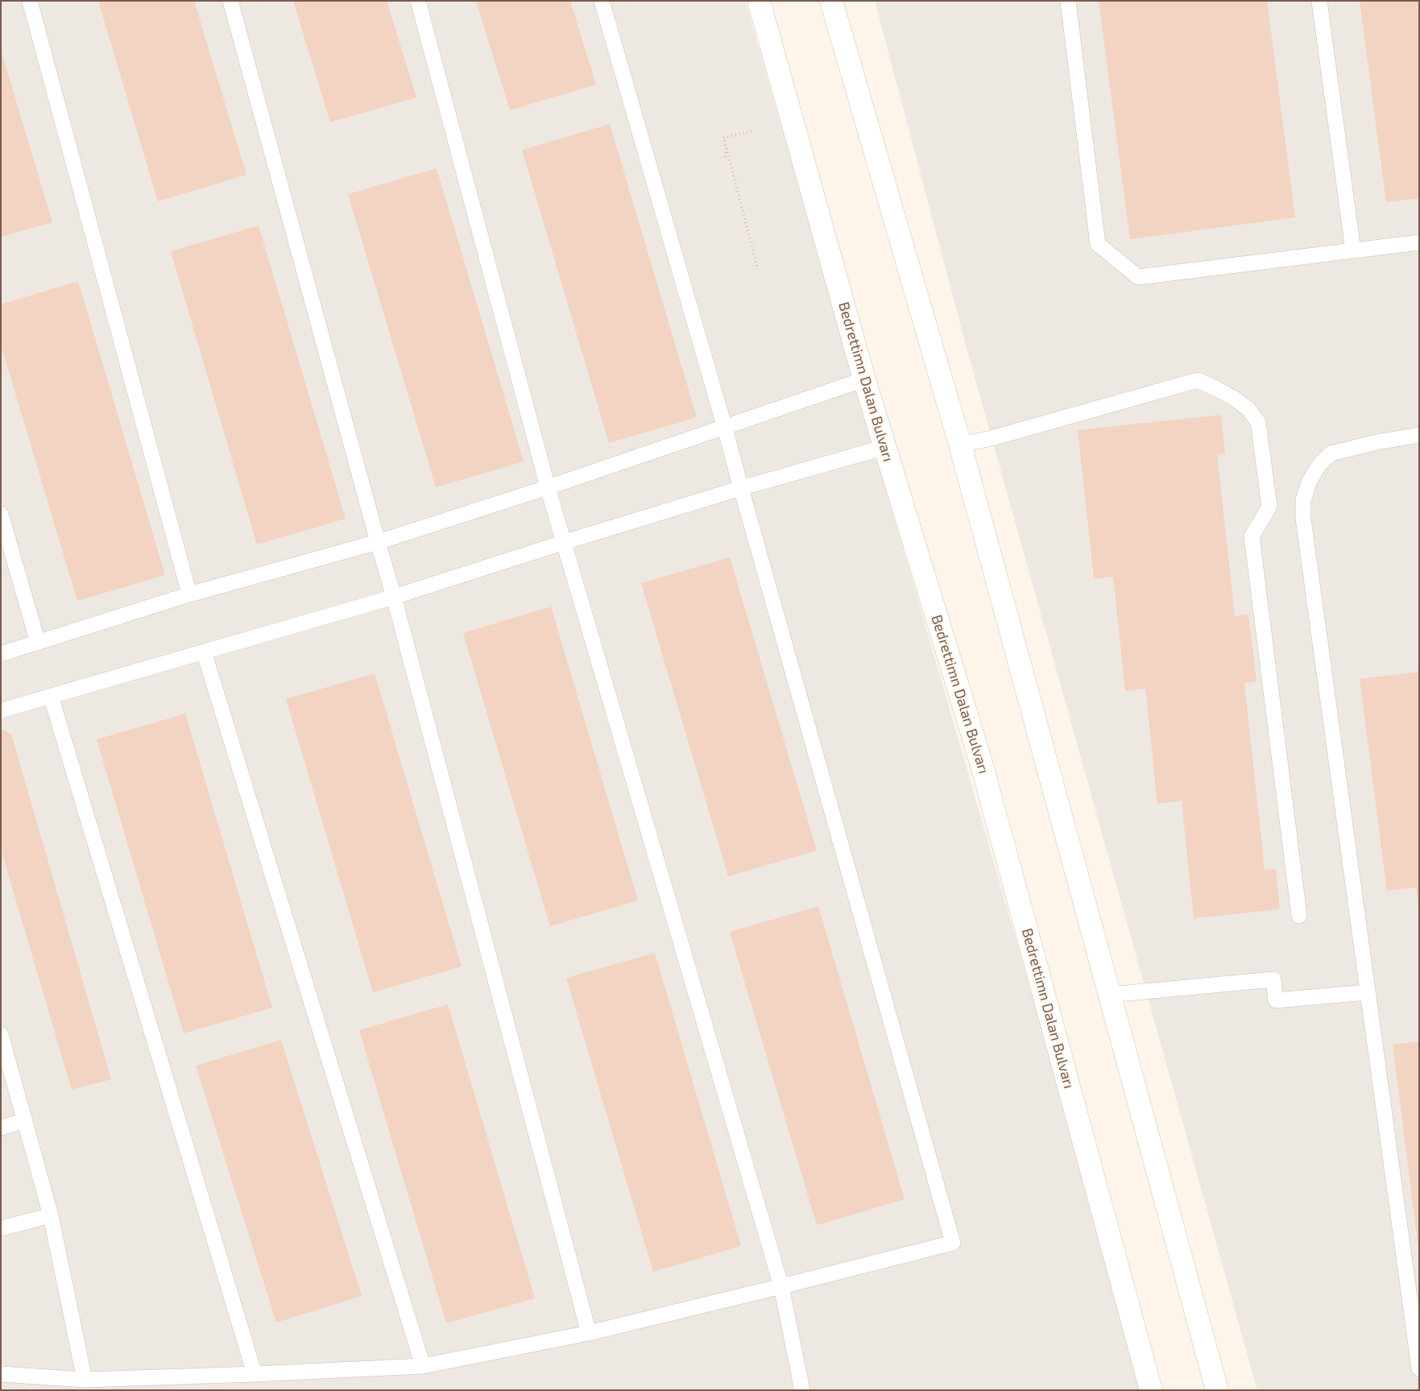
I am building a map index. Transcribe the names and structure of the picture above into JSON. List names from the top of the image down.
{
  "streets": {
    "main road": ["Bedrettimn Dalan Bulvarı"]
  }
}
